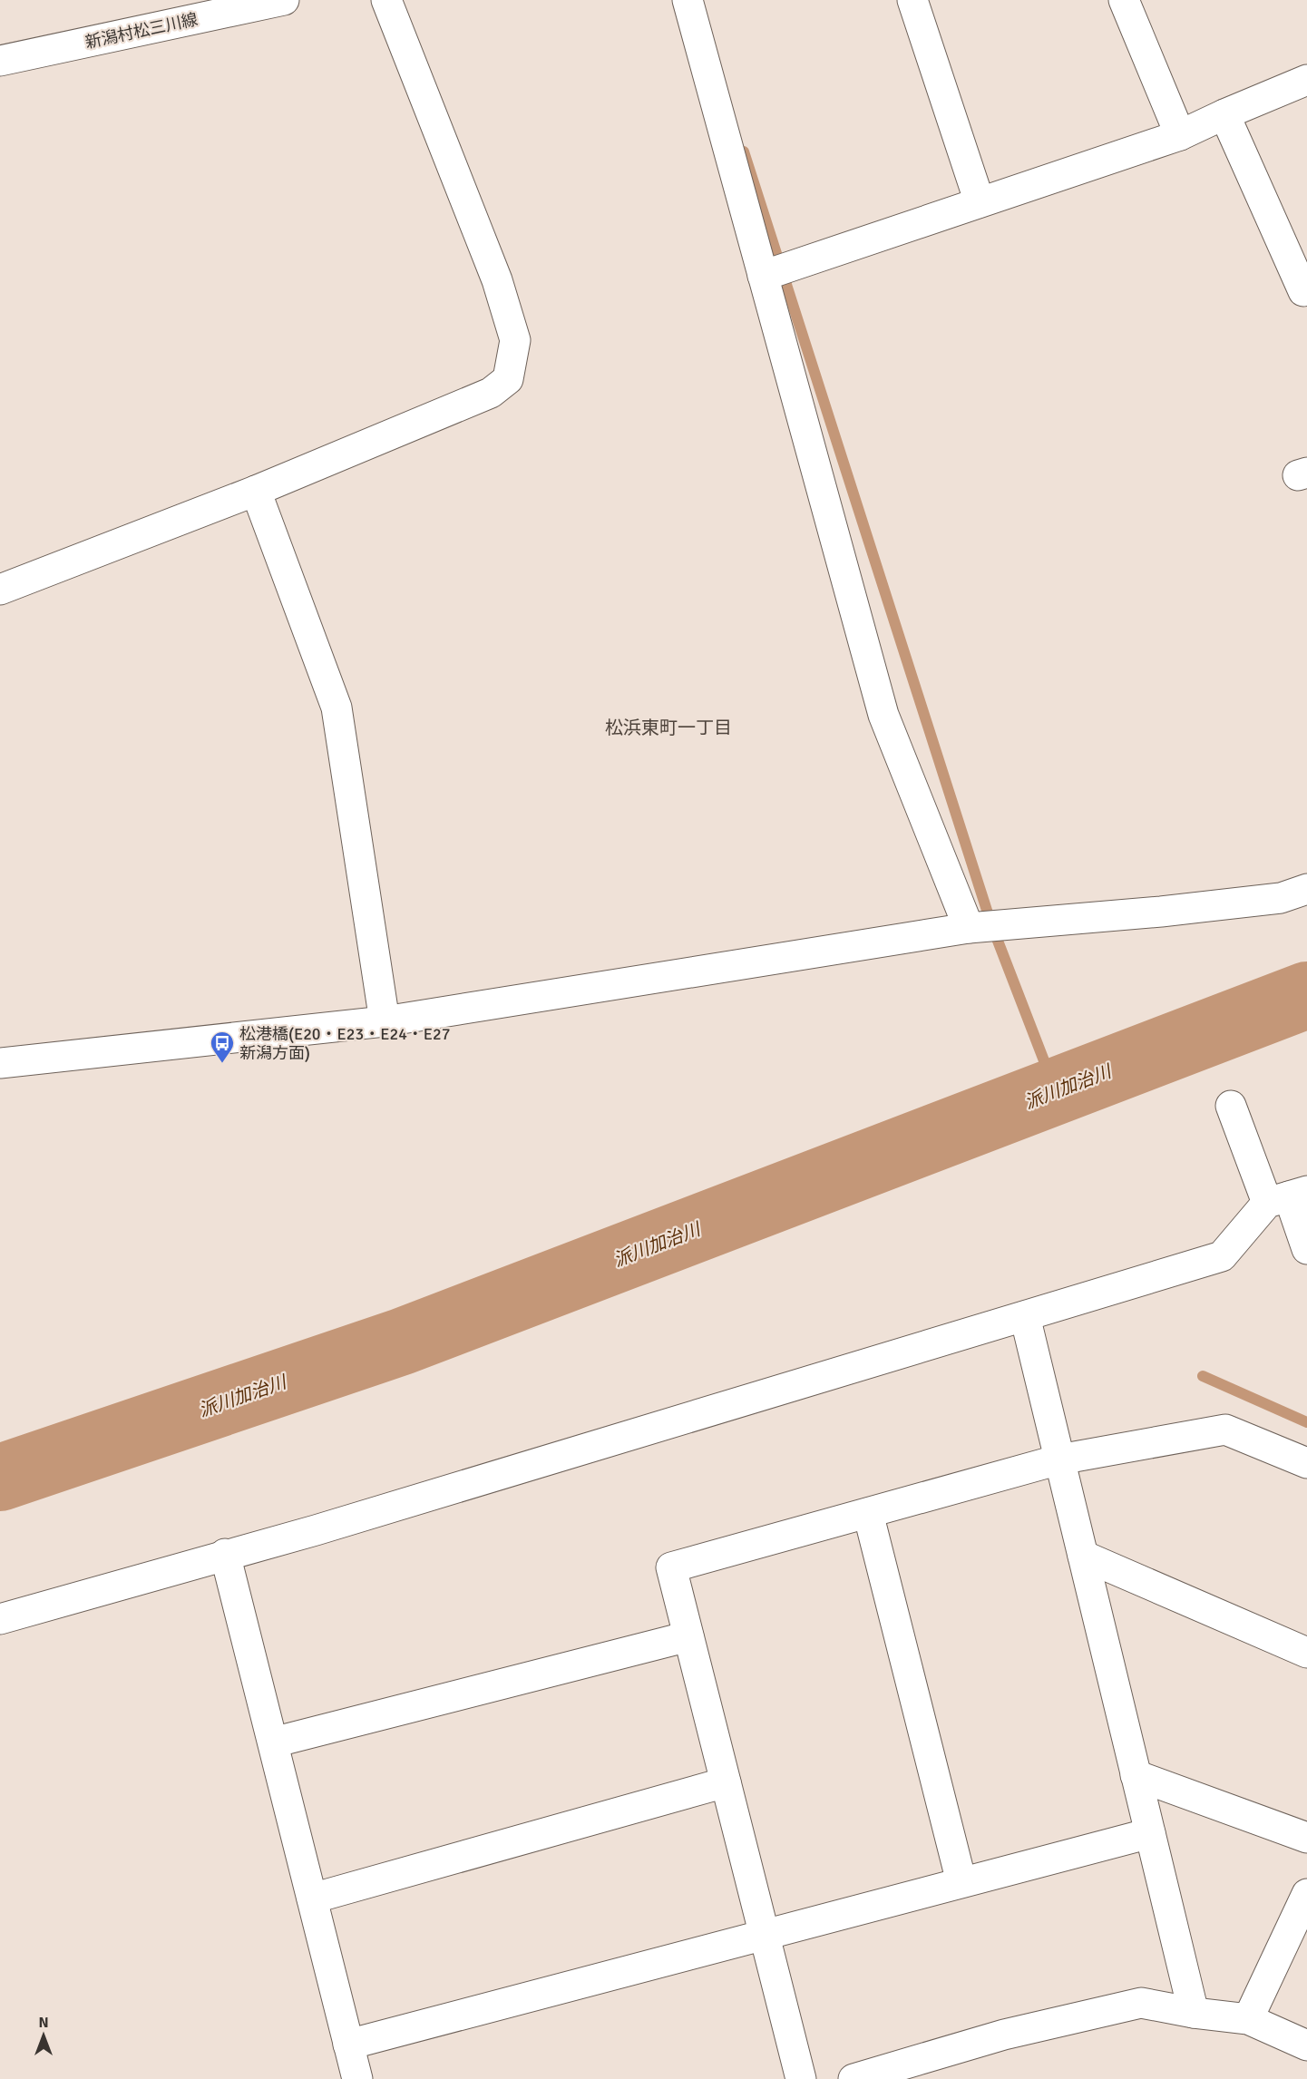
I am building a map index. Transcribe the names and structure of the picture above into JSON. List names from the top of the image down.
{
  "streets": {
    "street": ["新潟村松三川線"]
  },
  "districts": ["松浜東町一丁目"],
  "water": ["派川加治川"],
  "places": {
    "bus stop": ["松港橋(E20・E23・E24・E27 新潟方面)"]
  },
  "north": "top"
}
